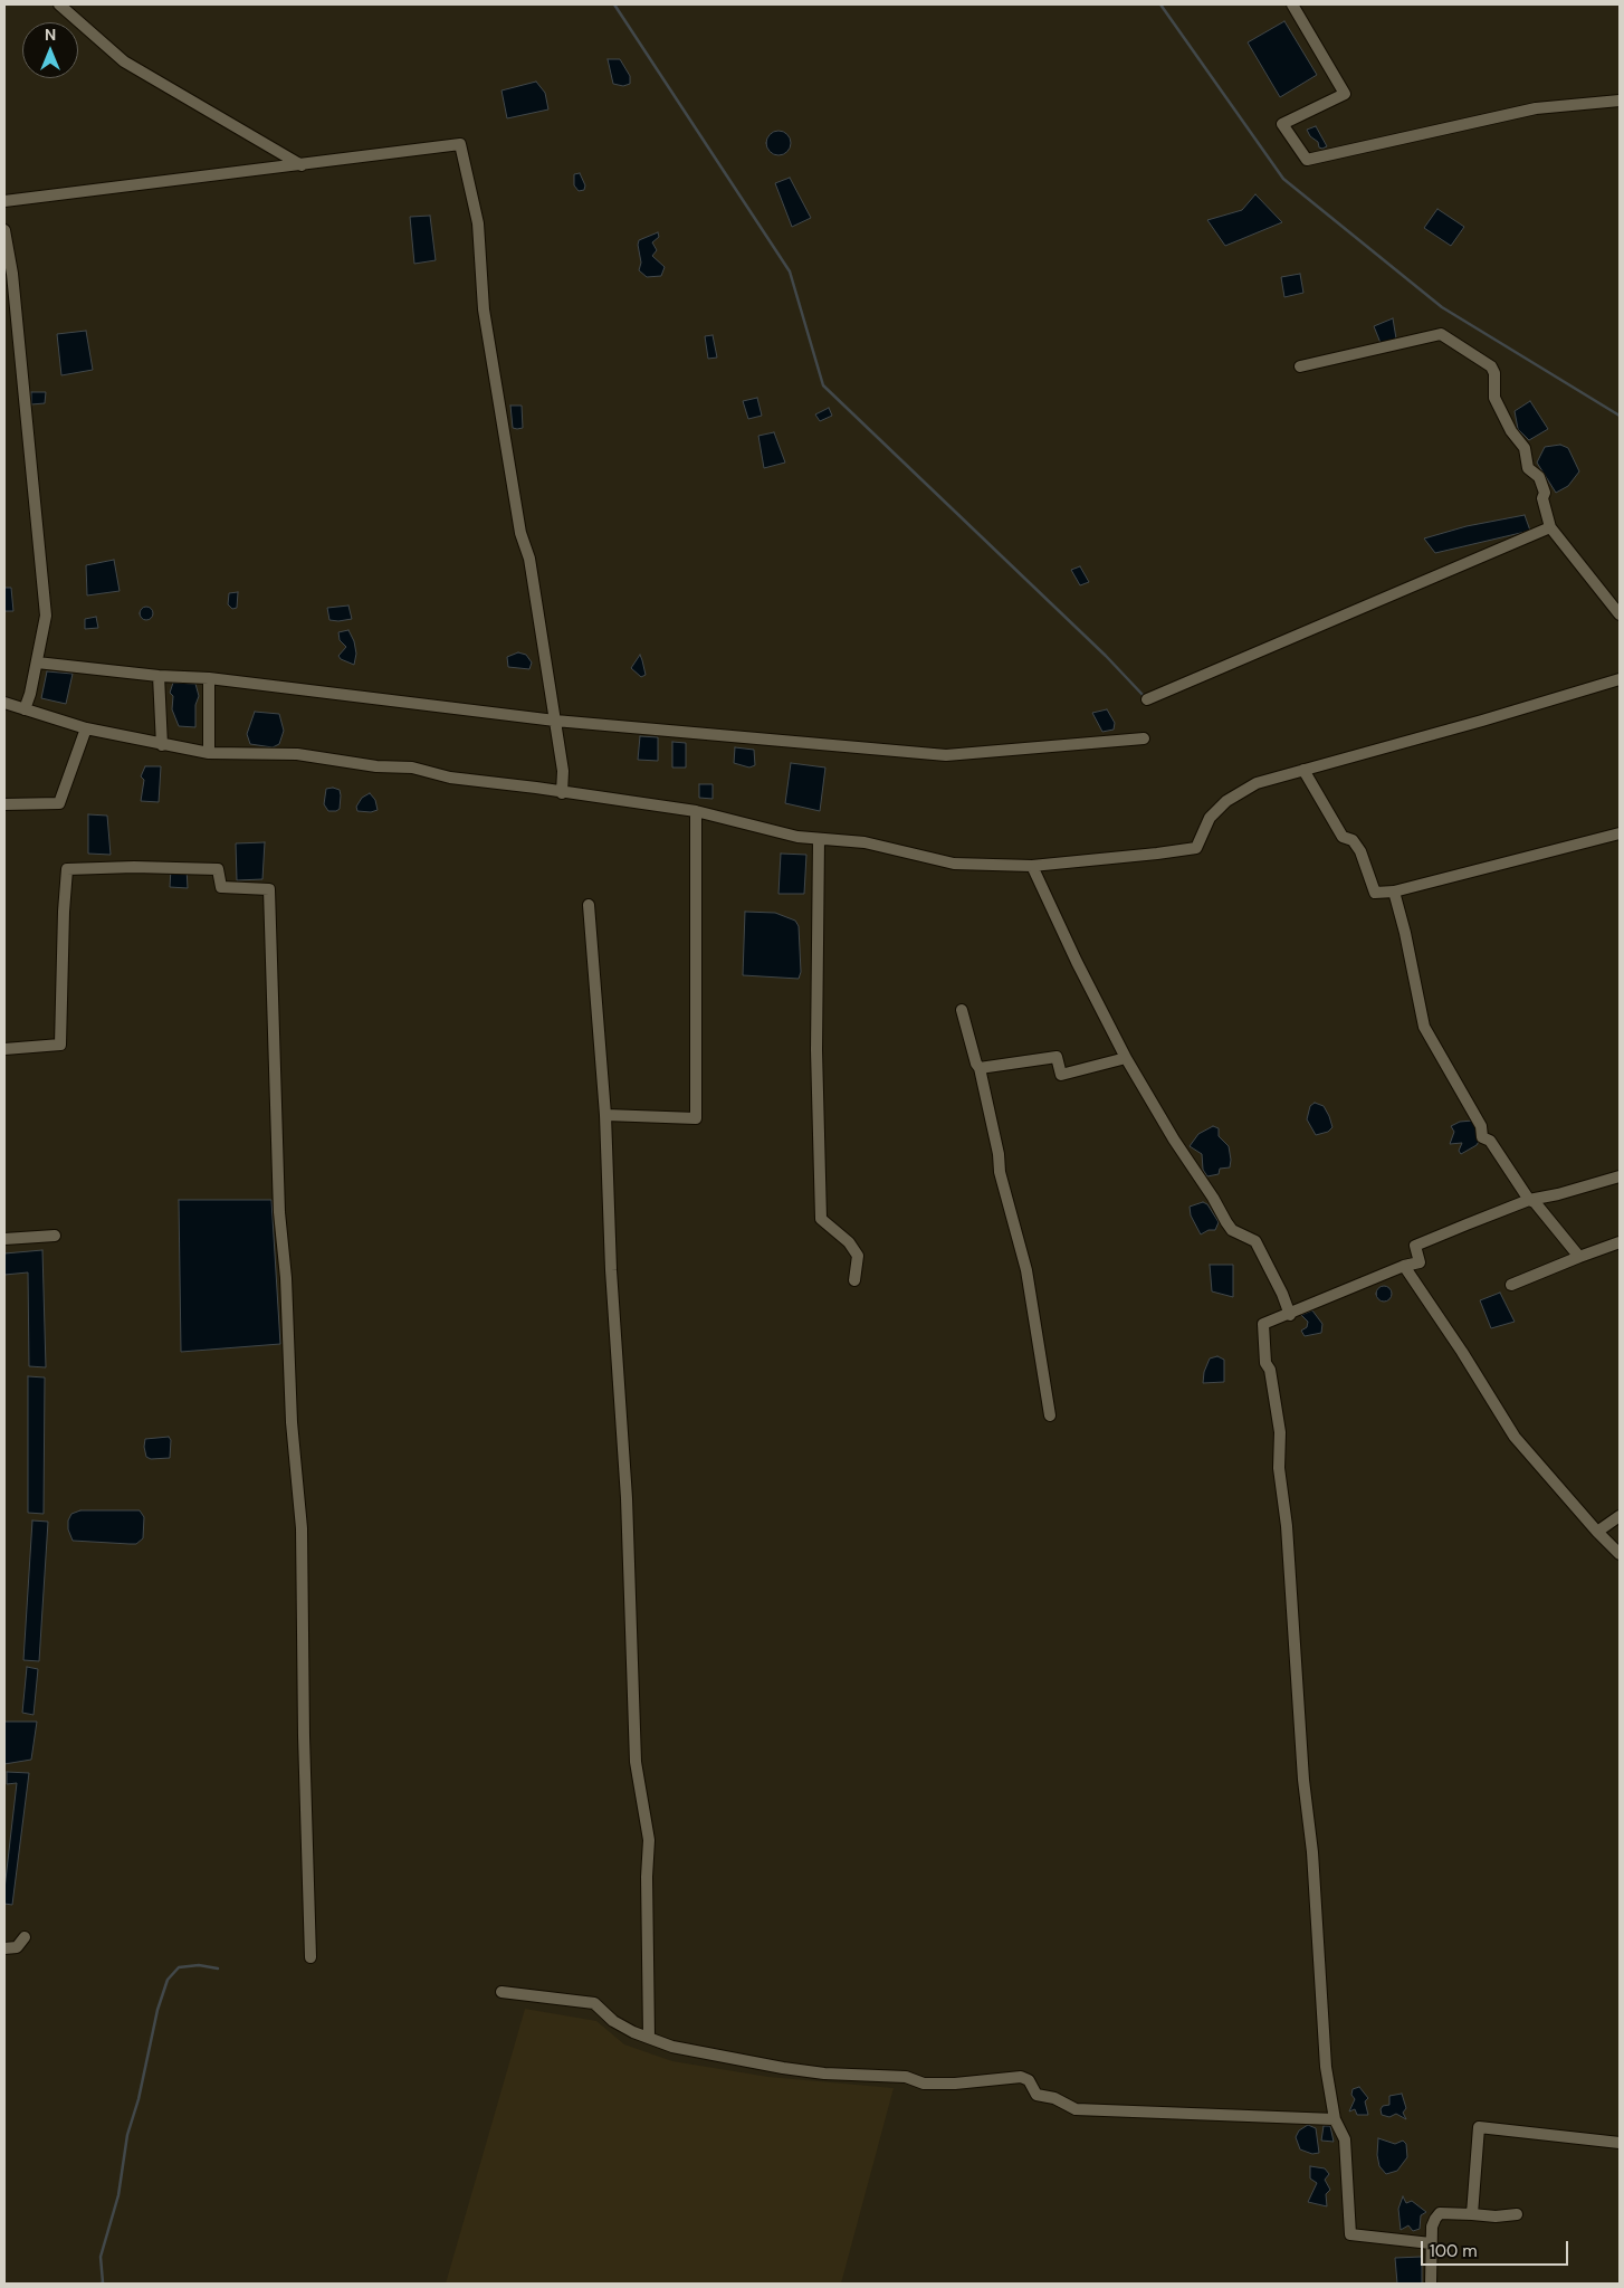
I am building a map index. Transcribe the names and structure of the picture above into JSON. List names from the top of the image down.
{
  "scale_bar": "100 m",
  "north": "top"
}
